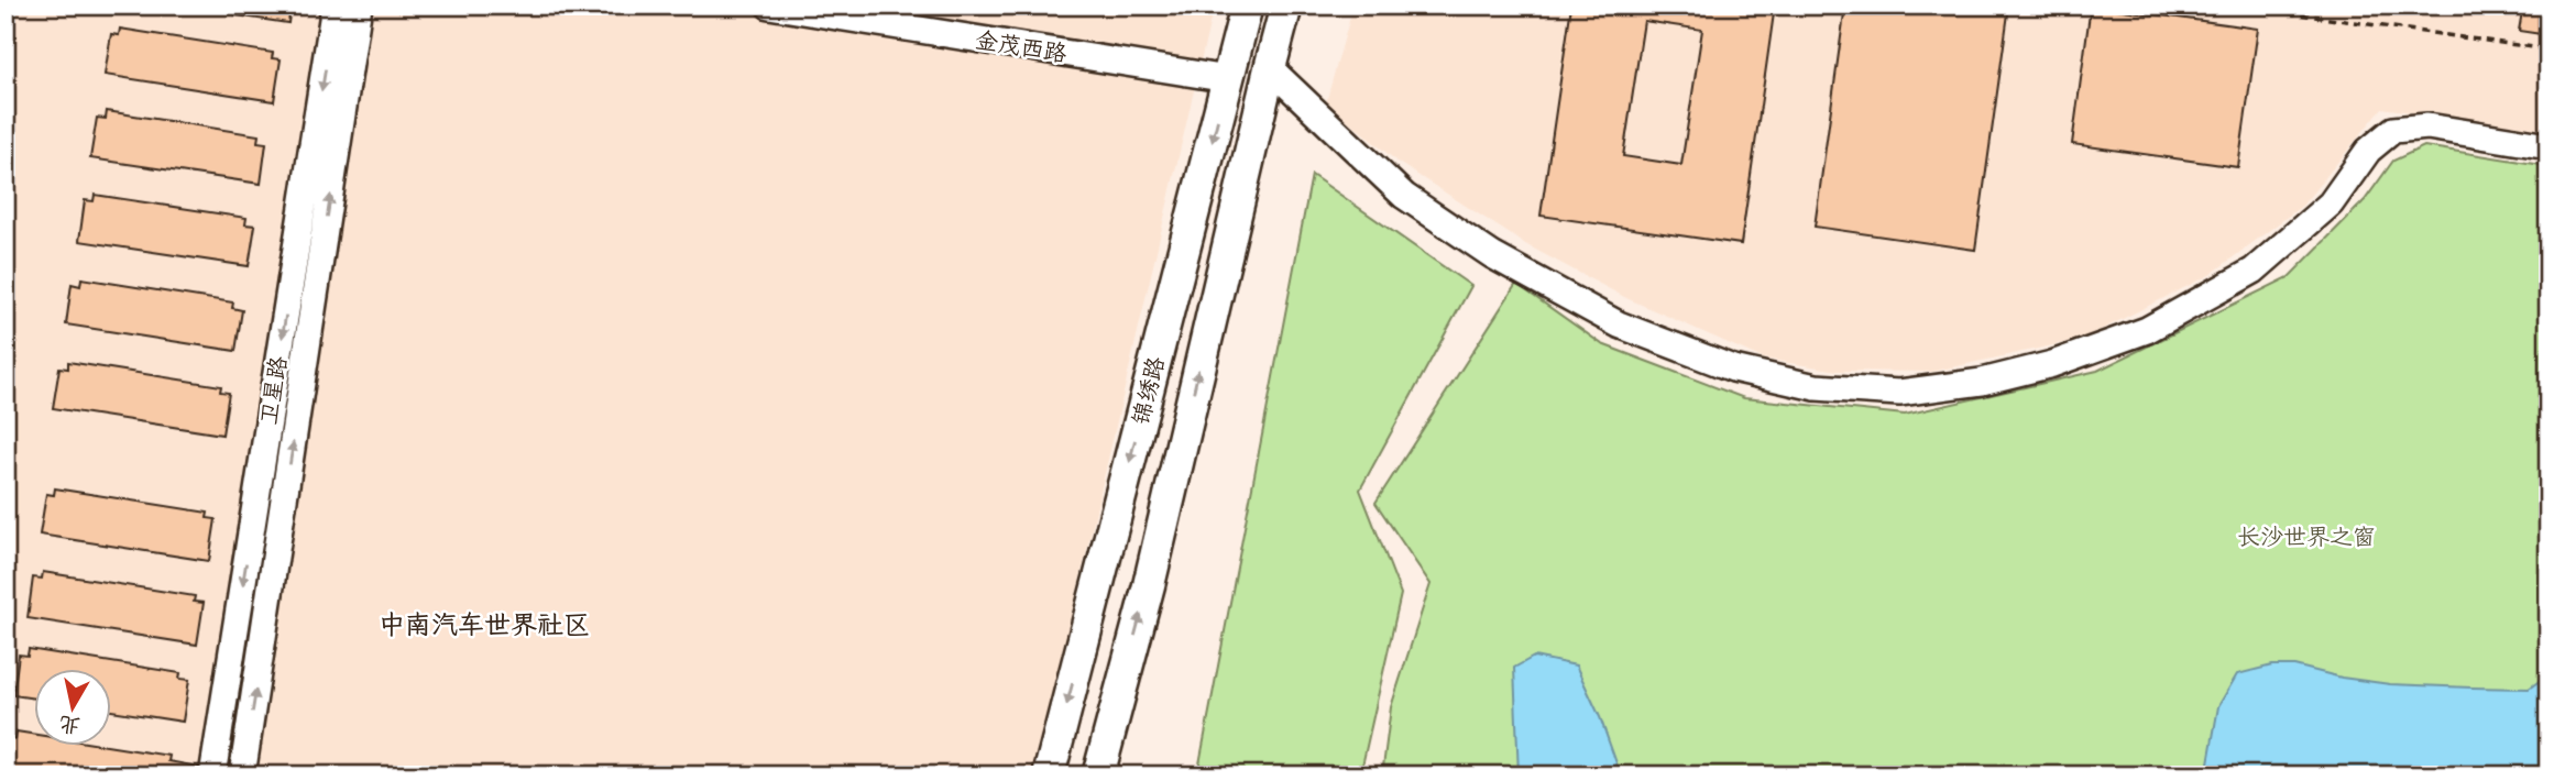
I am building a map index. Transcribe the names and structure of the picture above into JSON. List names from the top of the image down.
{
  "streets": {
    "main road": ["锦绣路"],
    "street": ["金茂西路", "卫星路"]
  },
  "crossings": [
    ["金茂西路", "锦绣路"]
  ],
  "districts": ["中南汽车世界社区"],
  "parks": ["长沙世界之窗"],
  "north": "bottom"
}
